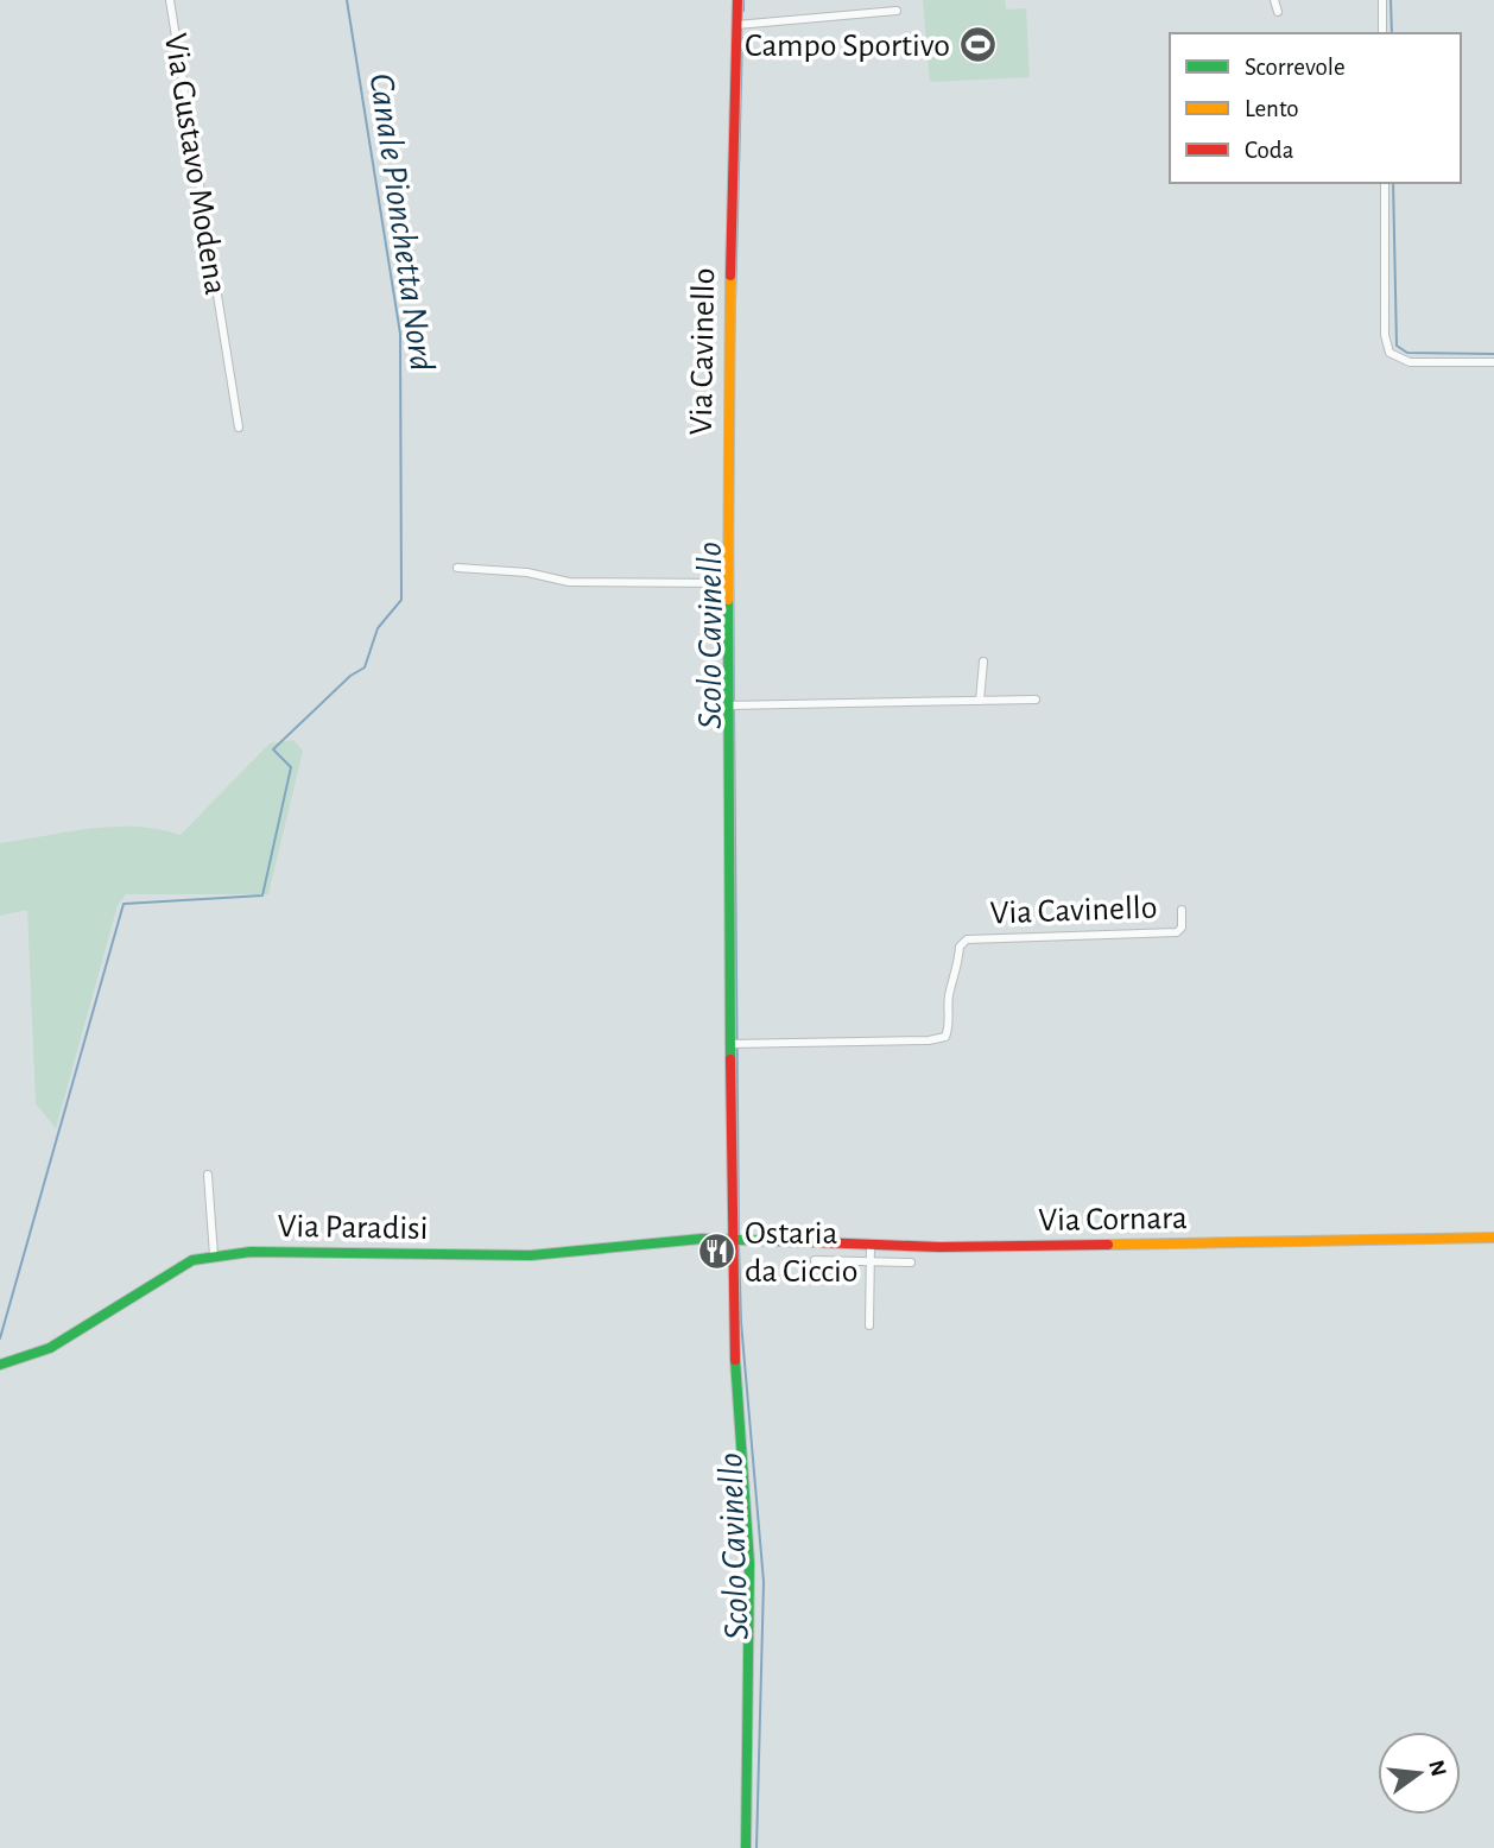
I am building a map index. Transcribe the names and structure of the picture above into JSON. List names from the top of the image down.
{
  "streets": {
    "street": [
      "Via Gustavo Modena",
      "Via Cavinello",
      "Via Cornara",
      "Via Paradisi"
    ]
  },
  "crossings": [
    ["Via Cavinello", "Via Cornara"],
    ["Via Cavinello", "Via Paradisi"],
    ["Via Cornara", "Via Paradisi"]
  ],
  "water": ["Canale Pionchetta Nord", "Scolo Cavinello"],
  "places": {
    "sports": ["Campo Sportivo"],
    "restaurant": ["Ostaria da Ciccio"]
  },
  "legend": ["Scorrevole", "Lento", "Coda"],
  "north": "right"
}
